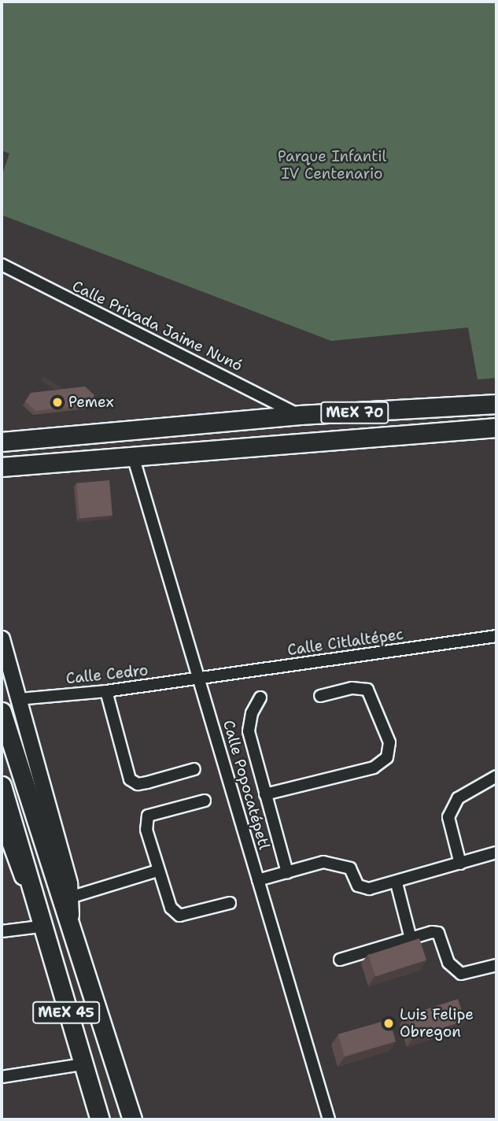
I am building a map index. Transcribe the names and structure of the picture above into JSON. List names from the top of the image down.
{
  "streets": {
    "main road": ["MEX 70", "MEX 45"],
    "street": [
      "Calle Privada Jaime Nunó",
      "Calle Citlaltépec",
      "Calle Cedro",
      "Calle Popocatépetl"
    ]
  },
  "crossings": [
    ["Calle Privada Jaime Nunó", "MEX 70"],
    ["MEX 70", "Calle Popocatépetl"],
    ["Calle Citlaltépec", "Calle Cedro"],
    ["Calle Citlaltépec", "Calle Popocatépetl"],
    ["Calle Cedro", "Calle Popocatépetl"]
  ],
  "parks": ["Parque Infantil IV Centenario"],
  "places": ["Pemex", "Luis Felipe Obregon"]
}
